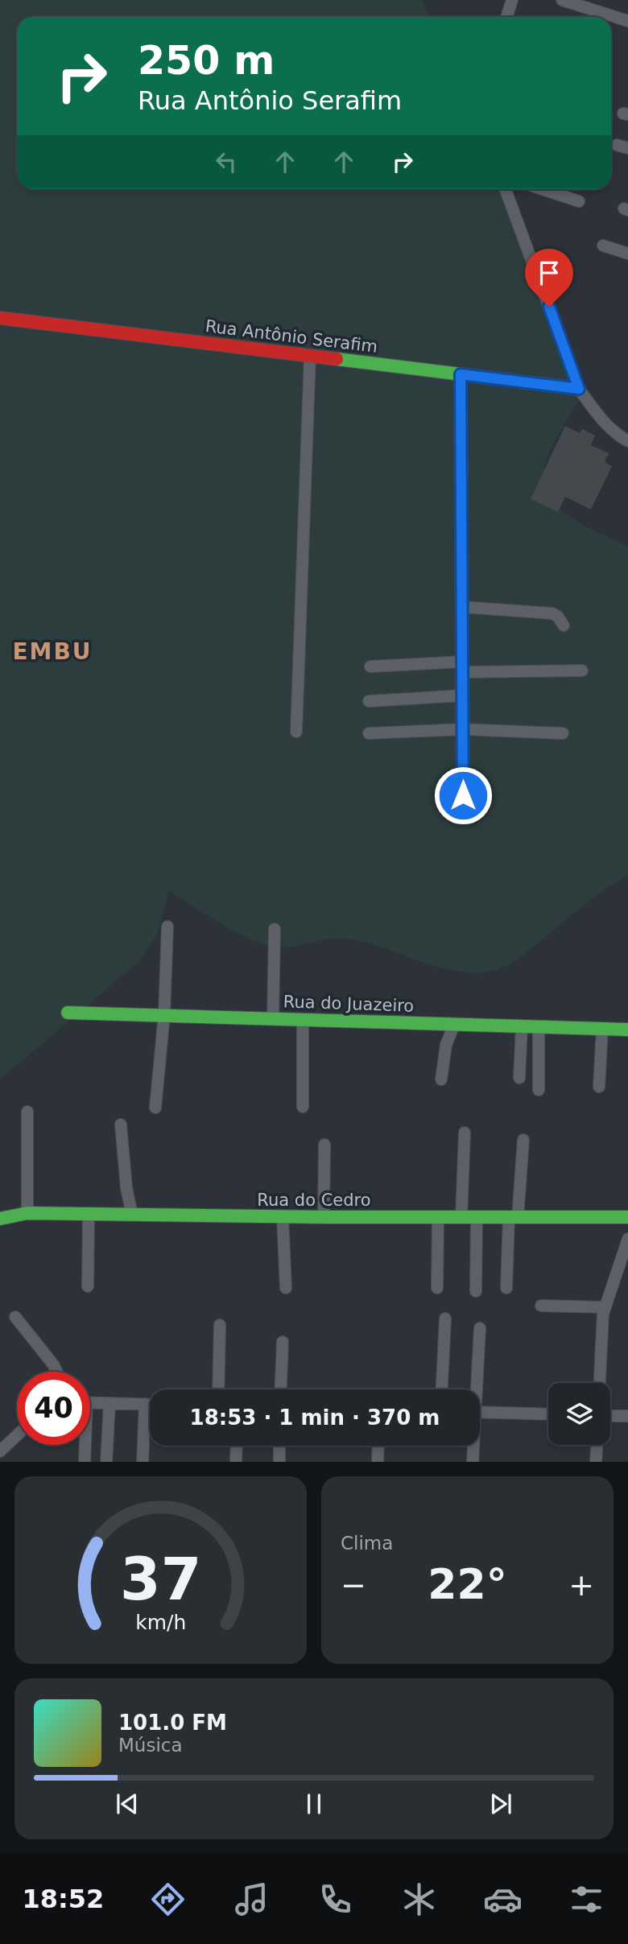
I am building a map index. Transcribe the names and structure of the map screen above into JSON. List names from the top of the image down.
{
  "streets": {
    "street": ["Rua Antônio Serafim", "Rua do Juazeiro", "Rua do Cedro"]
  },
  "districts": ["EMBU"],
  "page": {
    "turn": ["250 m", "Rua Antônio Serafim"],
    "limit": "40",
    "trip": "18:53 · 1 min · 370 m",
    "tile": "Clima",
    "heat": ["−", "22°", "+"],
    "song": ["101.0 FM", "Música"],
    "tabs": "18:52",
    "gauge": ["37", "km/h"]
  }
}
